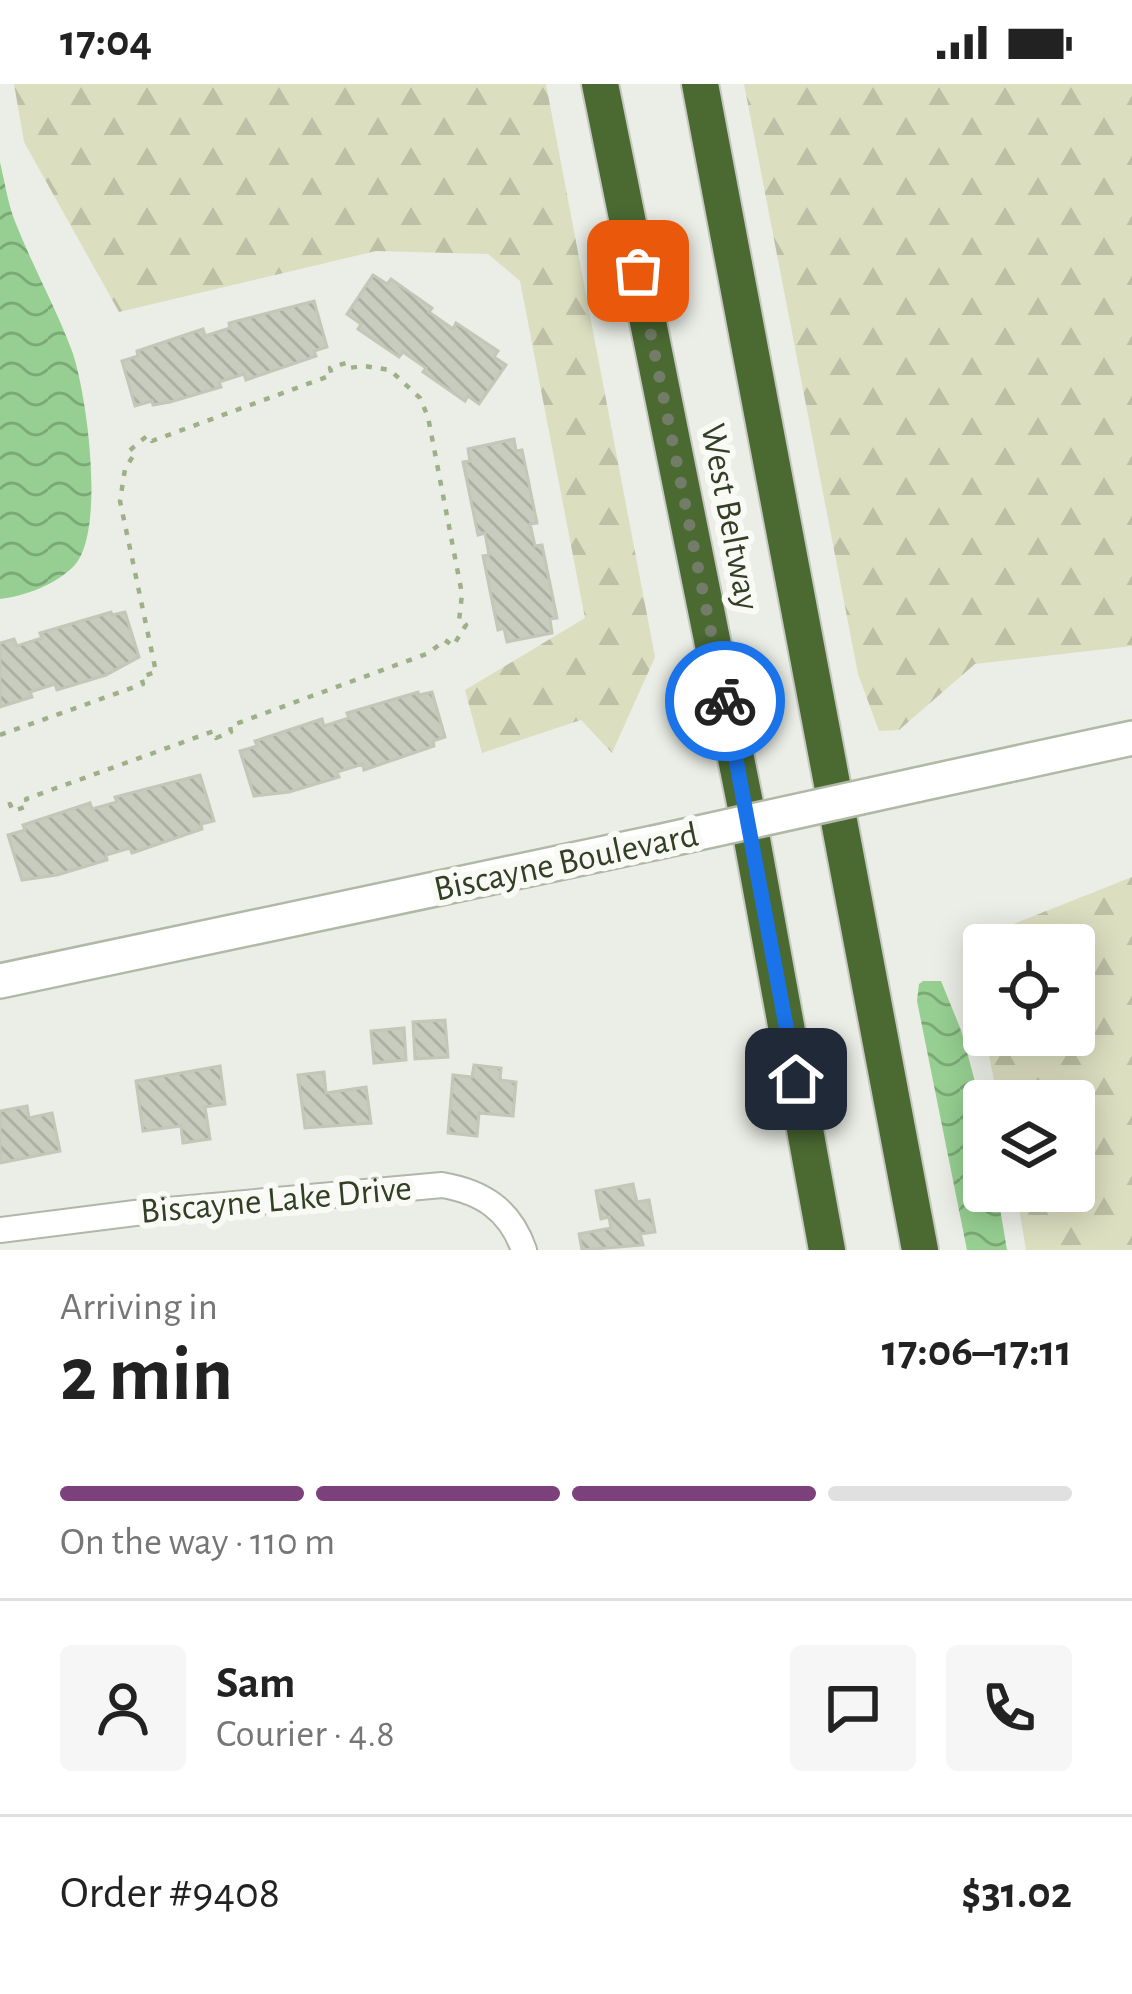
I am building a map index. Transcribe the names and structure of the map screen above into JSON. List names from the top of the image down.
{
  "streets": {
    "highway": ["West Beltway"],
    "street": ["Biscayne Boulevard", "Biscayne Lake Drive"]
  },
  "page": {
    "status": "17:04",
    "heading": ["2 min", "Arriving in", "17:06–17:11"],
    "panel": [
      "Sam",
      "Courier · 4.8",
      "Order #9408",
      "$31.02"
    ],
    "bar": "On the way · 110 m"
  }
}
